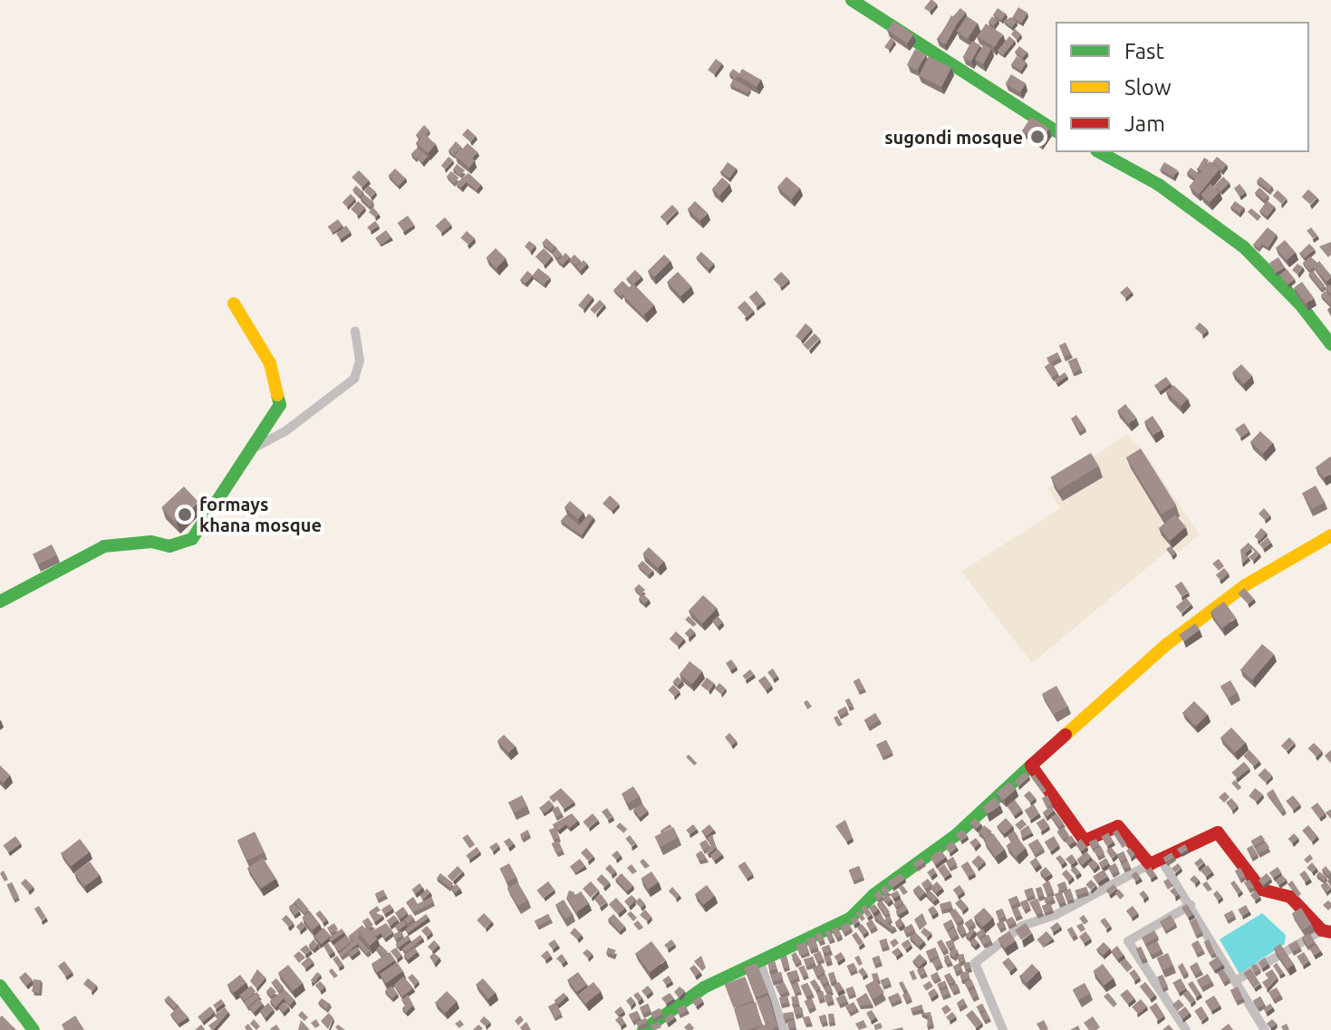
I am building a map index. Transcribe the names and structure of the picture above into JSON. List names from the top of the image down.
{
  "places": ["sugondi mosque", "formays khana mosque"],
  "legend": ["Fast", "Slow", "Jam"]
}
